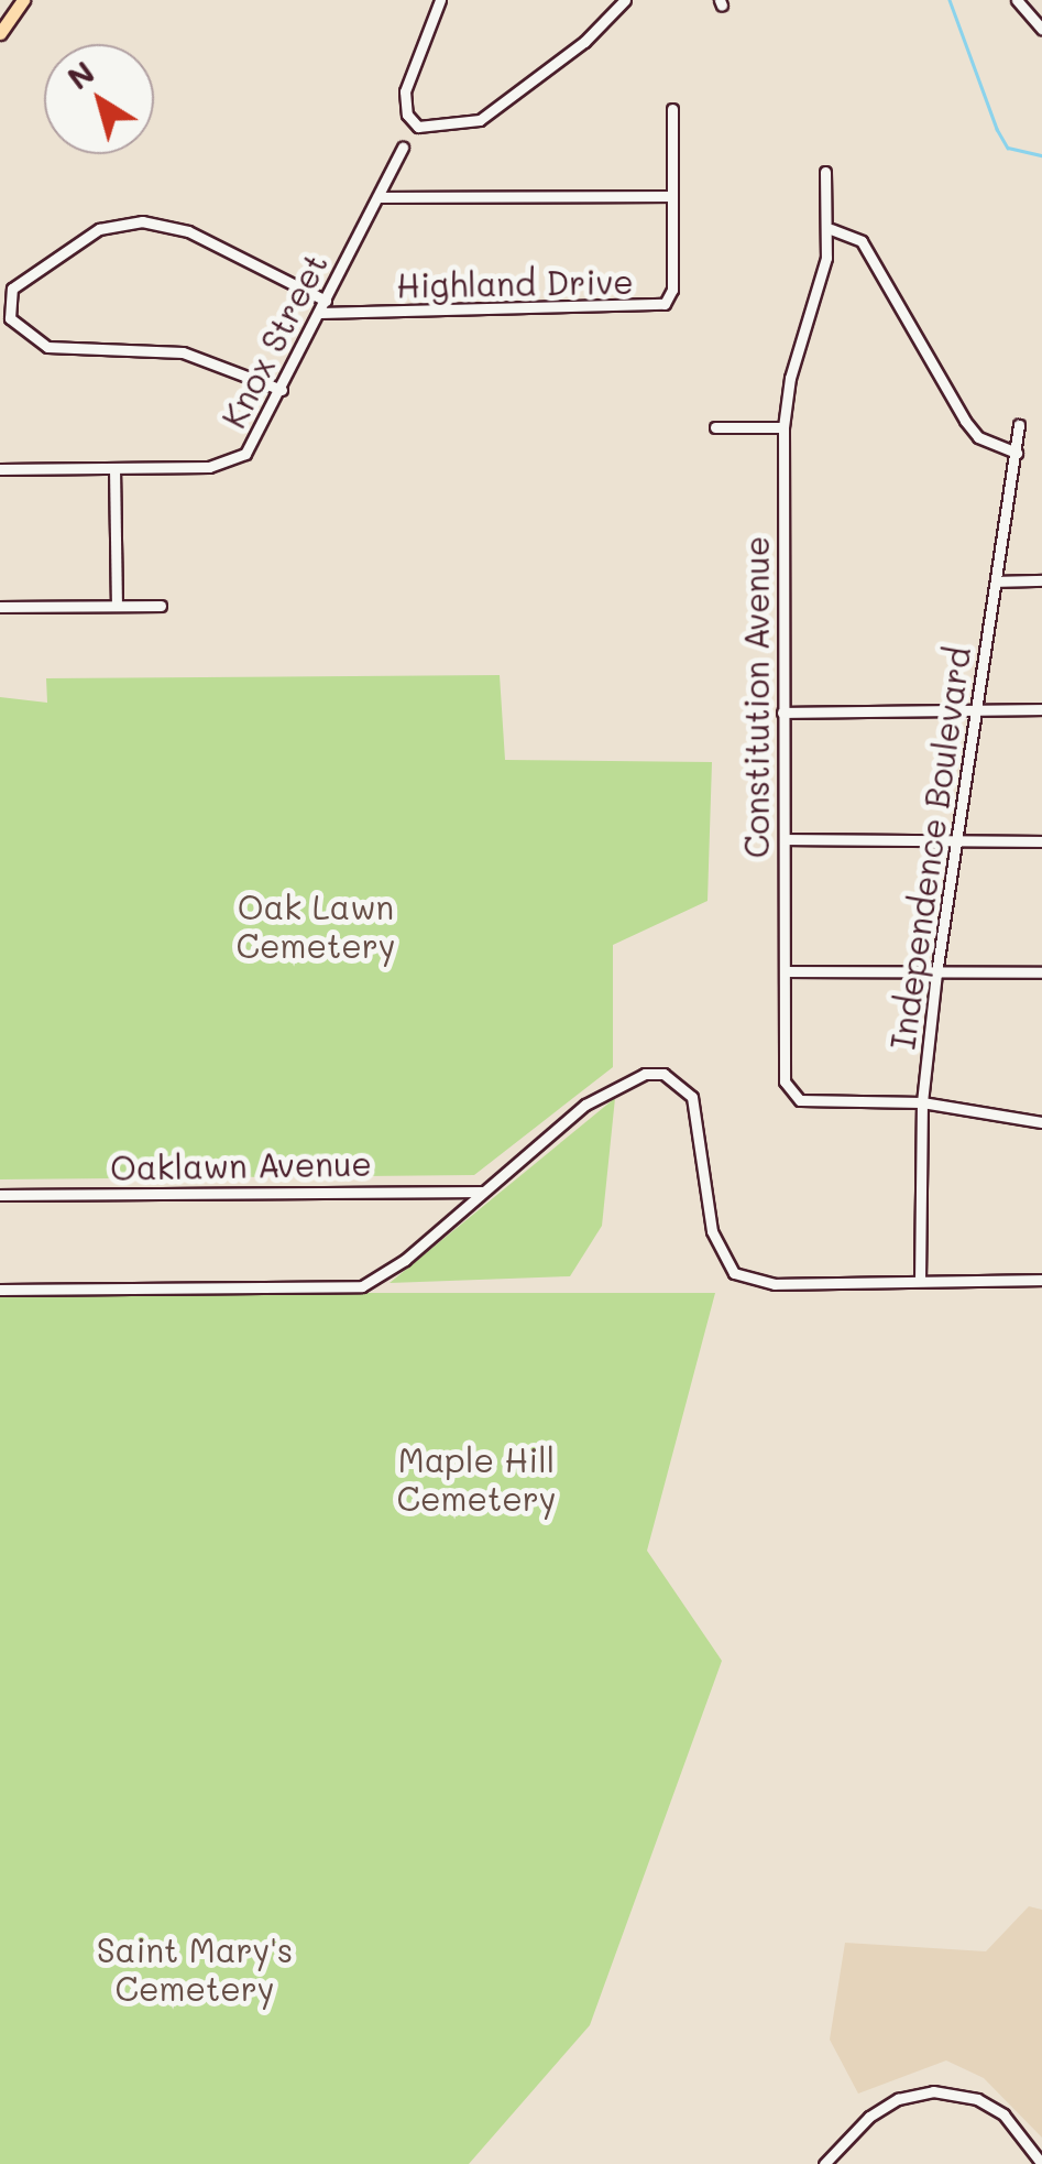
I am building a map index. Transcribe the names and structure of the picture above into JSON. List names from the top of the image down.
{
  "streets": {
    "street": [
      "Highland Drive",
      "Knox Street",
      "Constitution Avenue",
      "Independence Boulevard",
      "Oaklawn Avenue"
    ]
  },
  "crossings": [
    ["Highland Drive", "Knox Street"],
    ["Constitution Avenue", "Independence Boulevard"]
  ],
  "parks": ["Oak Lawn Cemetery", "Maple Hill Cemetery", "Saint Mary's Cemetery"],
  "north": "top left"
}
